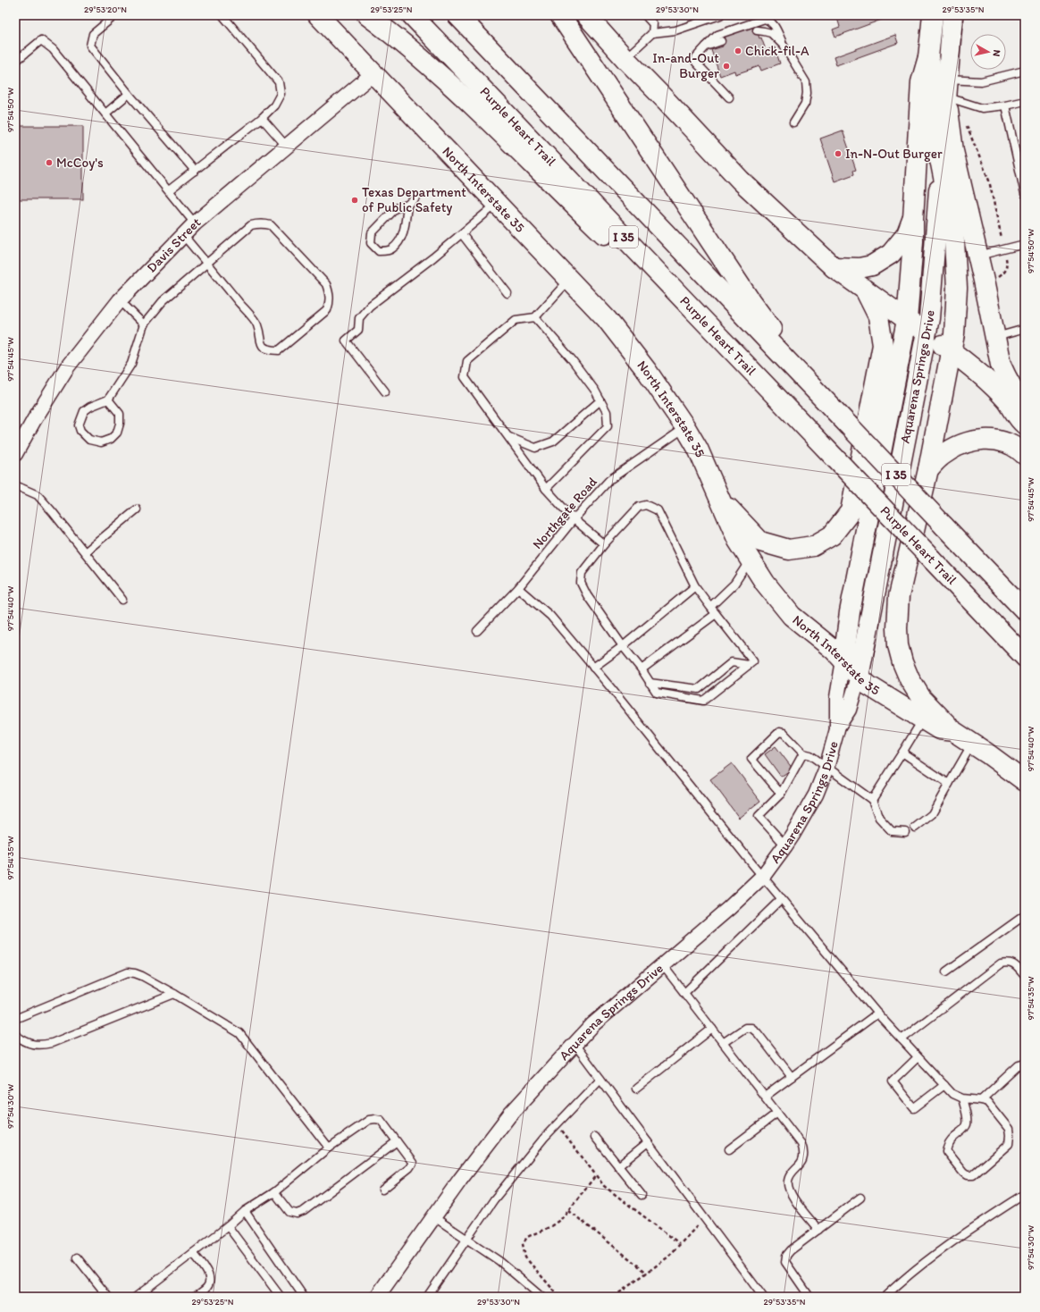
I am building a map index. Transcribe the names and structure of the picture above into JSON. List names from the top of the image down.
{
  "streets": {
    "main road": [
      "Purple Heart Trail",
      "North Interstate 35",
      "I 35",
      "Aquarena Springs Drive"
    ],
    "street": ["Davis Street"],
    "lane": ["Northgate Road"]
  },
  "crossings": [
    ["North Interstate 35", "Davis Street"],
    ["North Interstate 35", "Aquarena Springs Drive"],
    ["North Interstate 35", "Northgate Road"]
  ],
  "places": [
    "Chick-fil-A",
    "In-and-Out Burger",
    "In-N-Out Burger",
    "McCoy's",
    "Texas Department of Public Safety"
  ],
  "north": "right",
  "coordinates": [
    "29°53'20\"N",
    "29°53'25\"N",
    "29°53'30\"N",
    "29°53'35\"N",
    "97°54'50\"W",
    "97°54'45\"W",
    "97°54'40\"W",
    "97°54'35\"W",
    "97°54'30\"W"
  ]
}
